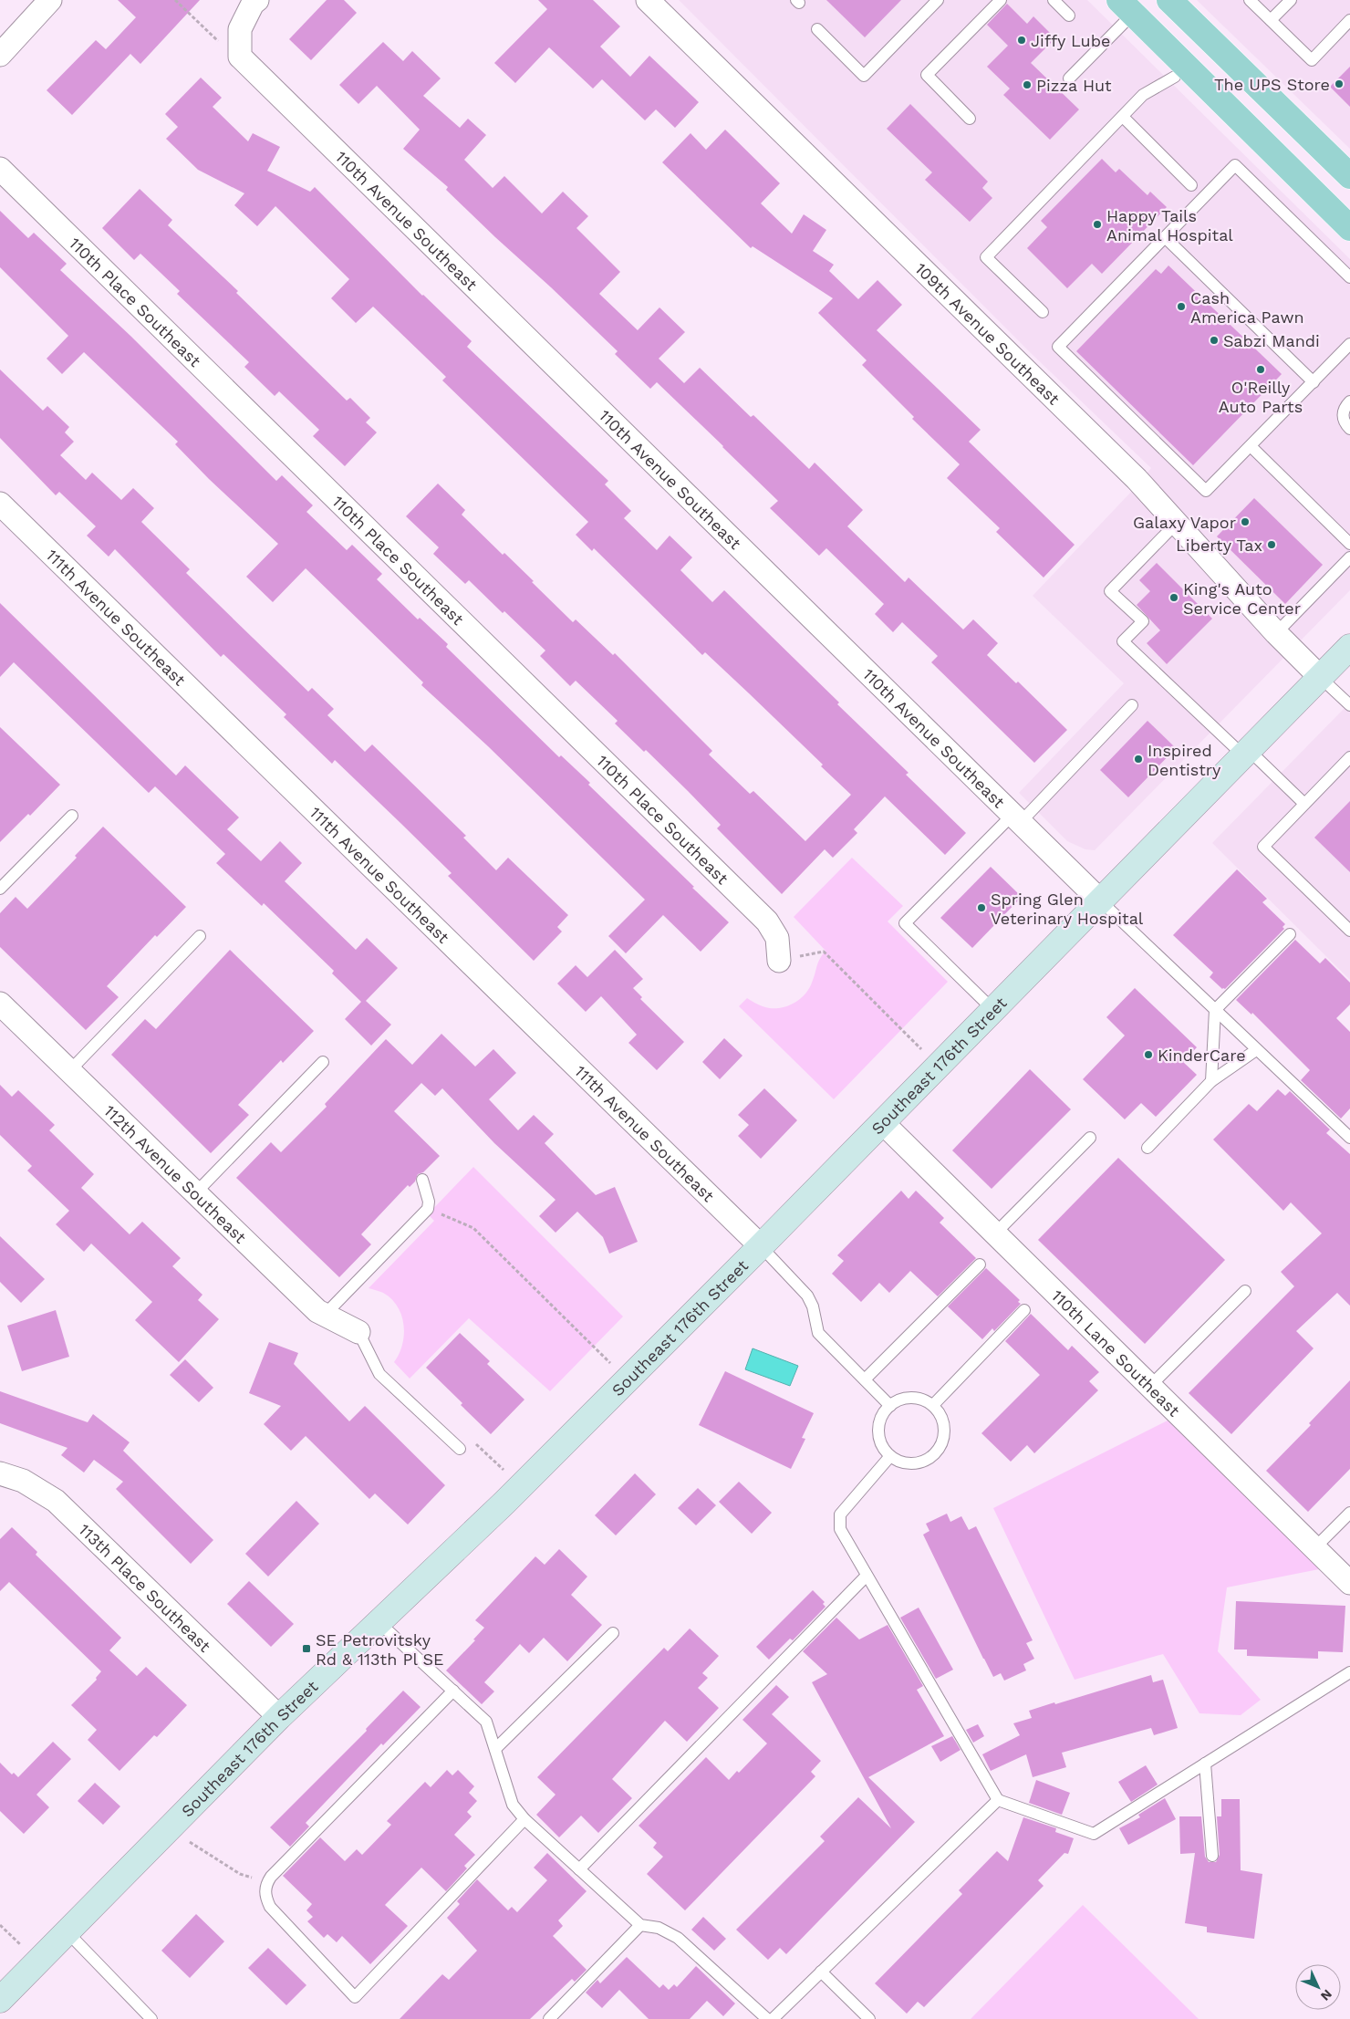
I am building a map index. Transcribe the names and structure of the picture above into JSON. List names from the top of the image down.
{
  "streets": {
    "main road": ["Southeast 176th Street"],
    "street": [
      "110th Avenue Southeast",
      "110th Place Southeast",
      "109th Avenue Southeast",
      "111th Avenue Southeast",
      "112th Avenue Southeast",
      "110th Lane Southeast",
      "113th Place Southeast"
    ]
  },
  "crossings": [
    ["110th Avenue Southeast", "Southeast 176th Street"],
    ["109th Avenue Southeast", "Southeast 176th Street"],
    ["111th Avenue Southeast", "Southeast 176th Street"],
    ["Southeast 176th Street", "110th Lane Southeast"],
    ["Southeast 176th Street", "113th Place Southeast"]
  ],
  "places": {
    "other": [
      "Jiffy Lube",
      "The UPS Store",
      "Pizza Hut",
      "Happy Tails Animal Hospital",
      "Cash America Pawn",
      "Sabzi Mandi",
      "O'Reilly Auto Parts",
      "Galaxy Vapor",
      "Liberty Tax",
      "King's Auto Service Center",
      "Inspired Dentistry",
      "Spring Glen Veterinary Hospital",
      "KinderCare"
    ],
    "transit": ["SE Petrovitsky Rd & 113th Pl SE"]
  },
  "north": "bottom right"
}
